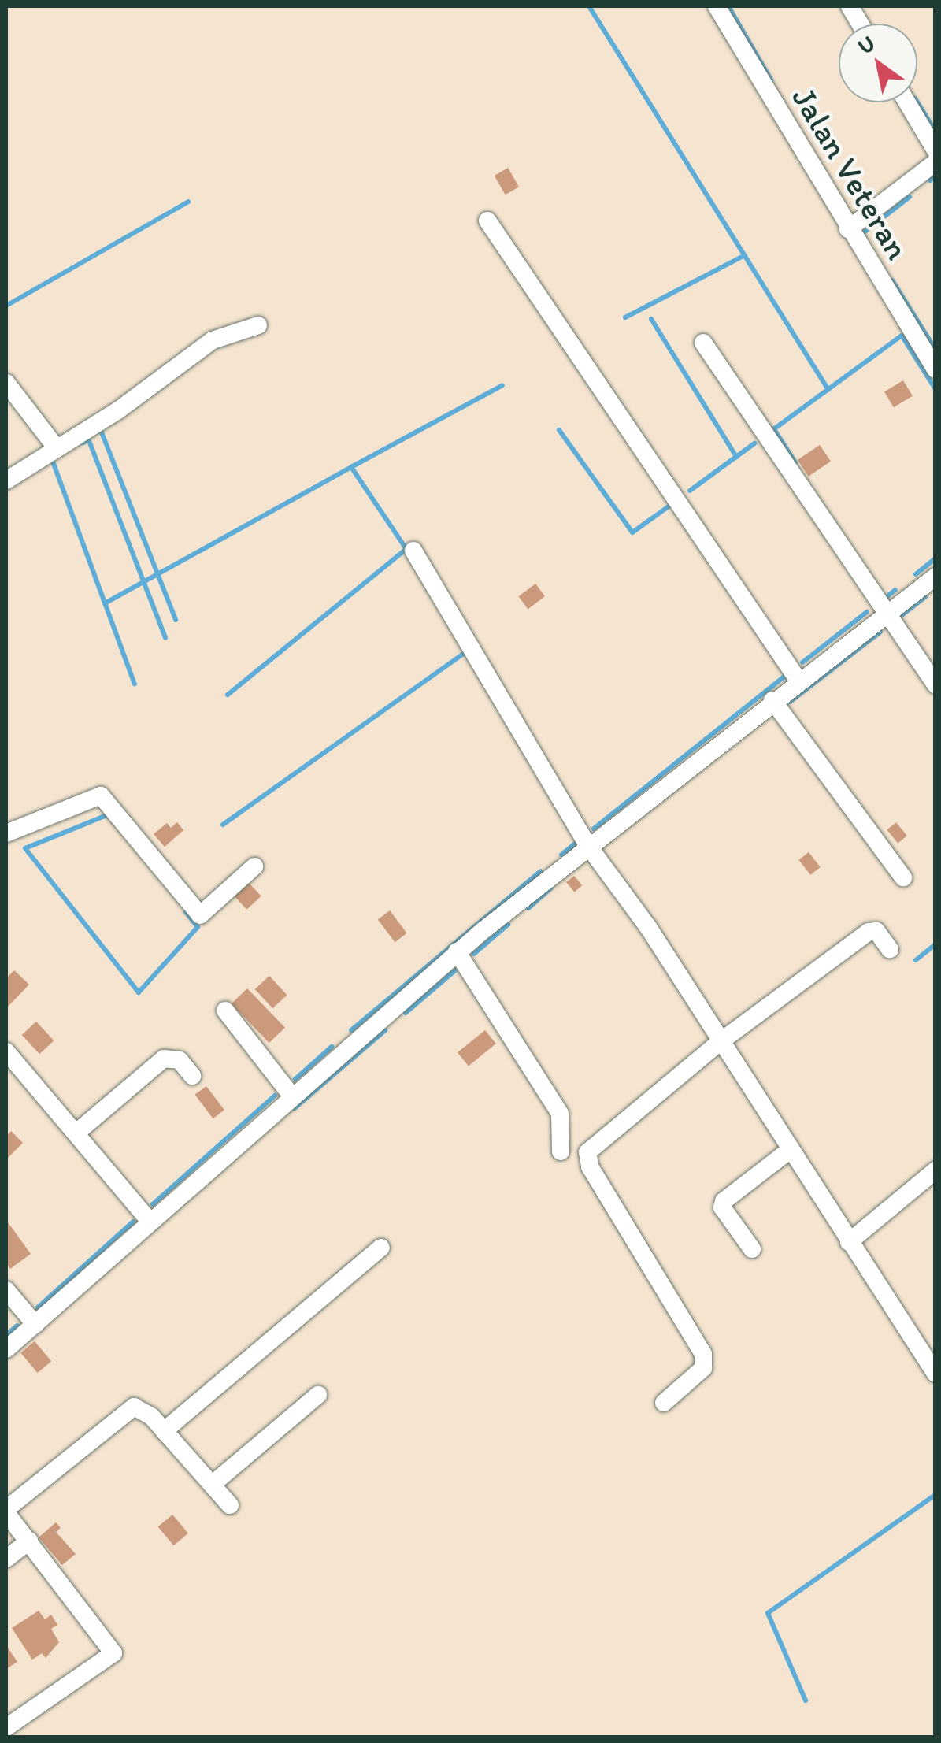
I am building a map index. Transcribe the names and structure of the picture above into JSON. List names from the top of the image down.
{
  "streets": {
    "street": ["Jalan Veteran"]
  },
  "north": "top left"
}
